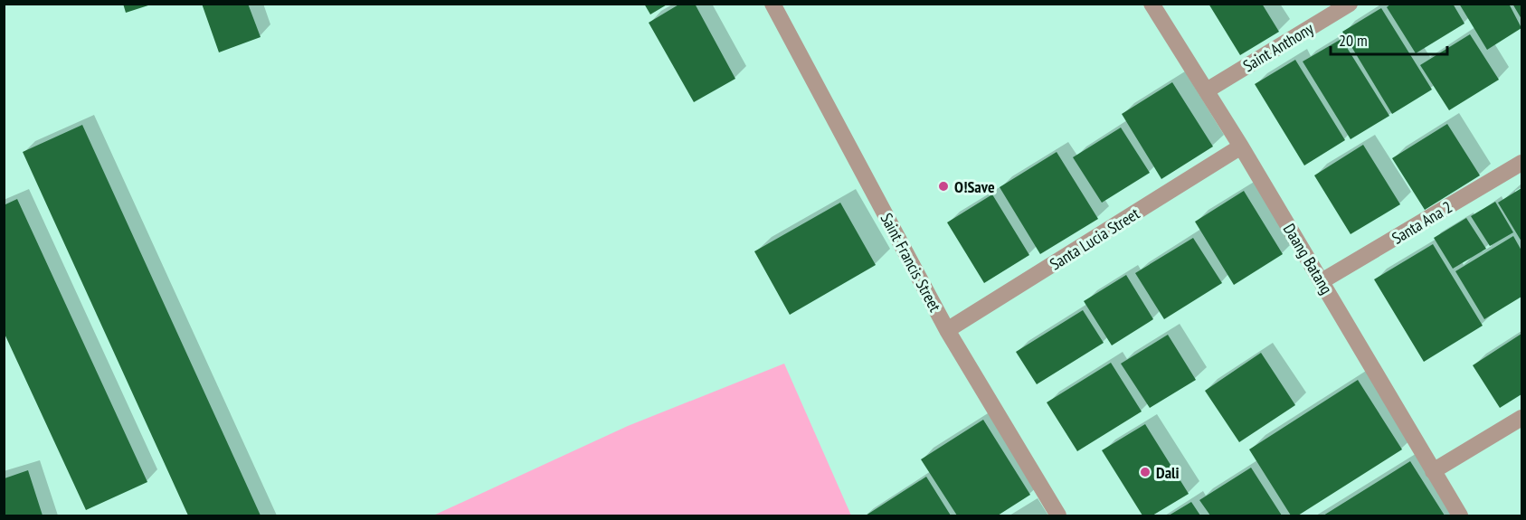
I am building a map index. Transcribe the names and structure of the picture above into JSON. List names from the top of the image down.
{
  "streets": {
    "street": [
      "Saint Anthony",
      "Santa Ana 2",
      "Santa Lucia Street",
      "Daang Batang",
      "Saint Francis Street"
    ]
  },
  "crossings": [
    ["Saint Anthony", "Daang Batang"],
    ["Santa Ana 2", "Daang Batang"],
    ["Santa Lucia Street", "Daang Batang"],
    ["Santa Lucia Street", "Saint Francis Street"]
  ],
  "places": ["O!Save", "Dali"],
  "scale_bar": "20 m"
}
